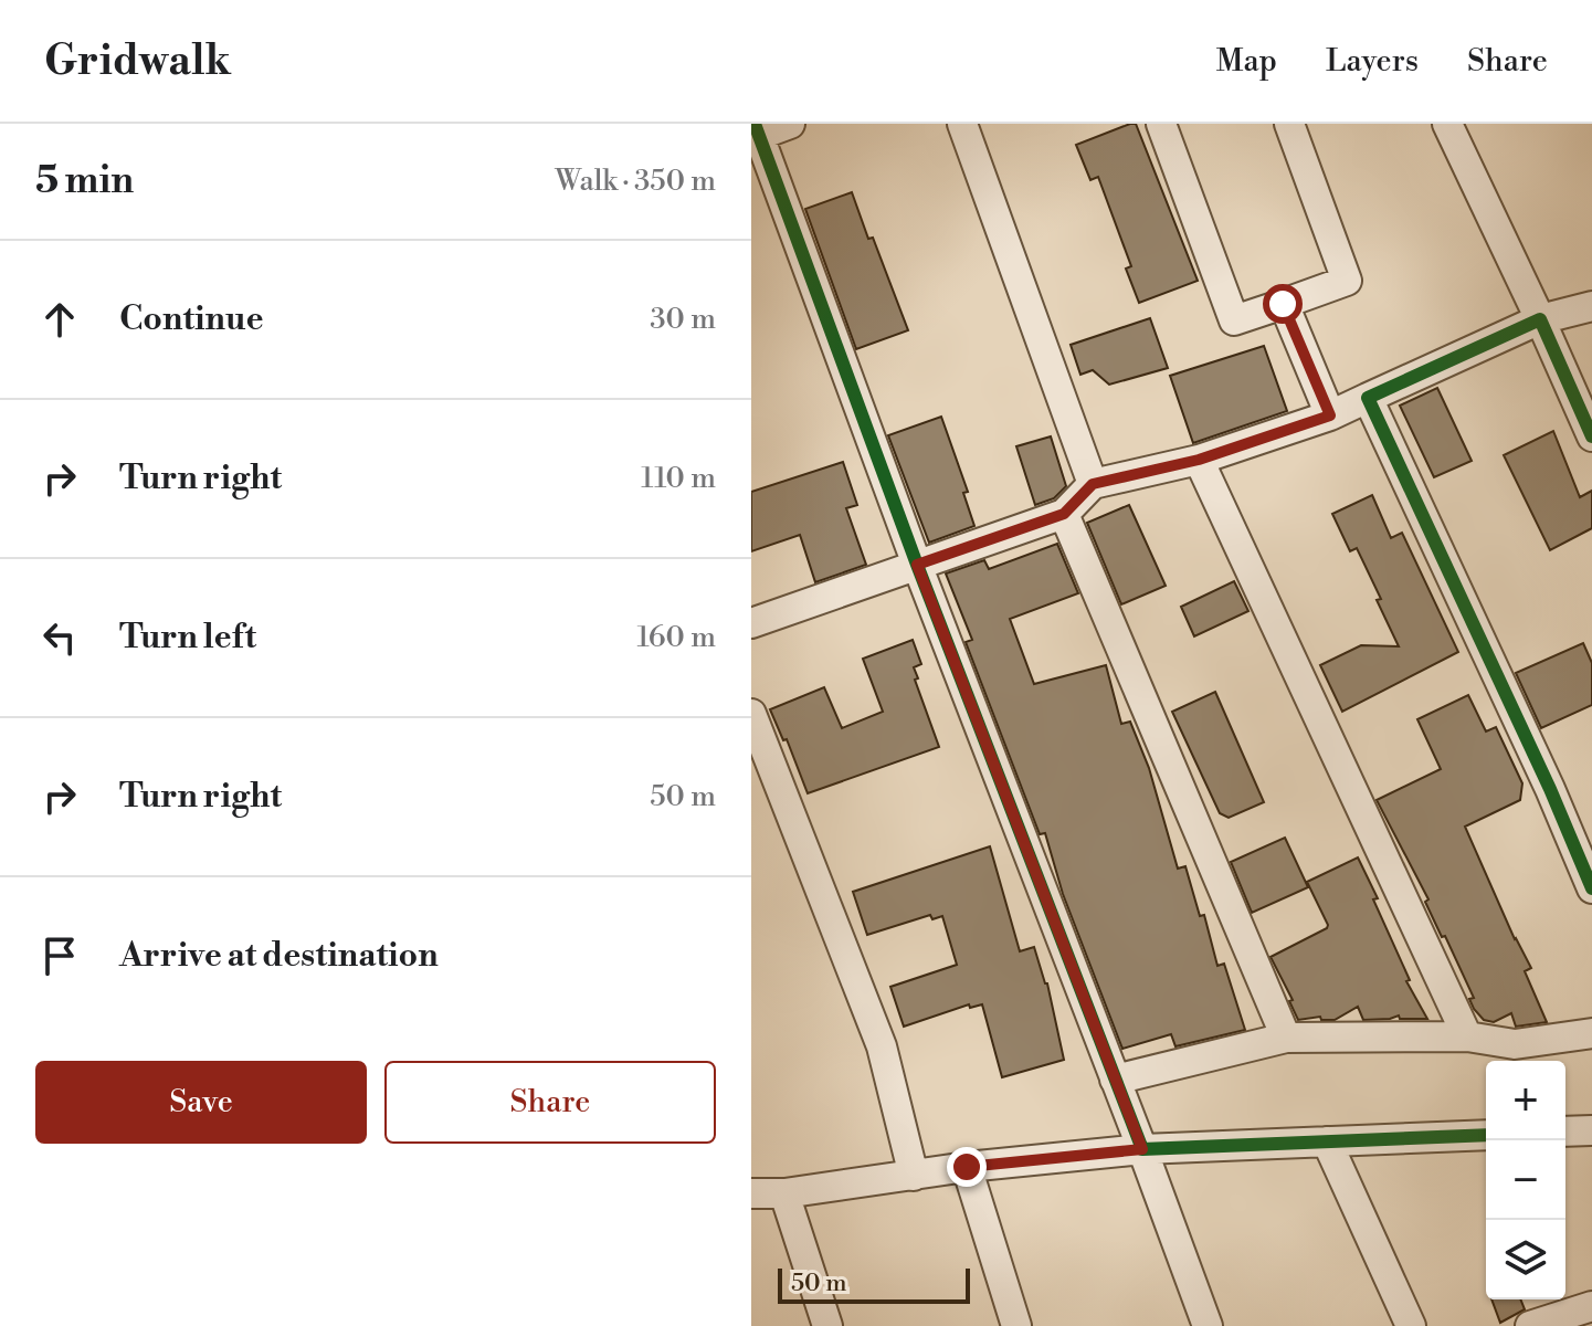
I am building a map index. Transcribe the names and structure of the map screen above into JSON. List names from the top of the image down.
{
  "scale_bar": "50 m",
  "page": {
    "header": "Gridwalk",
    "nav": ["Map", "Layers", "Share"],
    "heading": ["5 min", "Walk · 350 m"],
    "list": [
      ["Continue", "30 m"],
      ["Turn right", "110 m"],
      ["Turn left", "160 m"],
      ["Turn right", "50 m"],
      "Arrive at destination"
    ],
    "buttons": ["Save", "Share"],
    "map_buttons": ["+", "−"],
    "scale": "50 m"
  }
}
